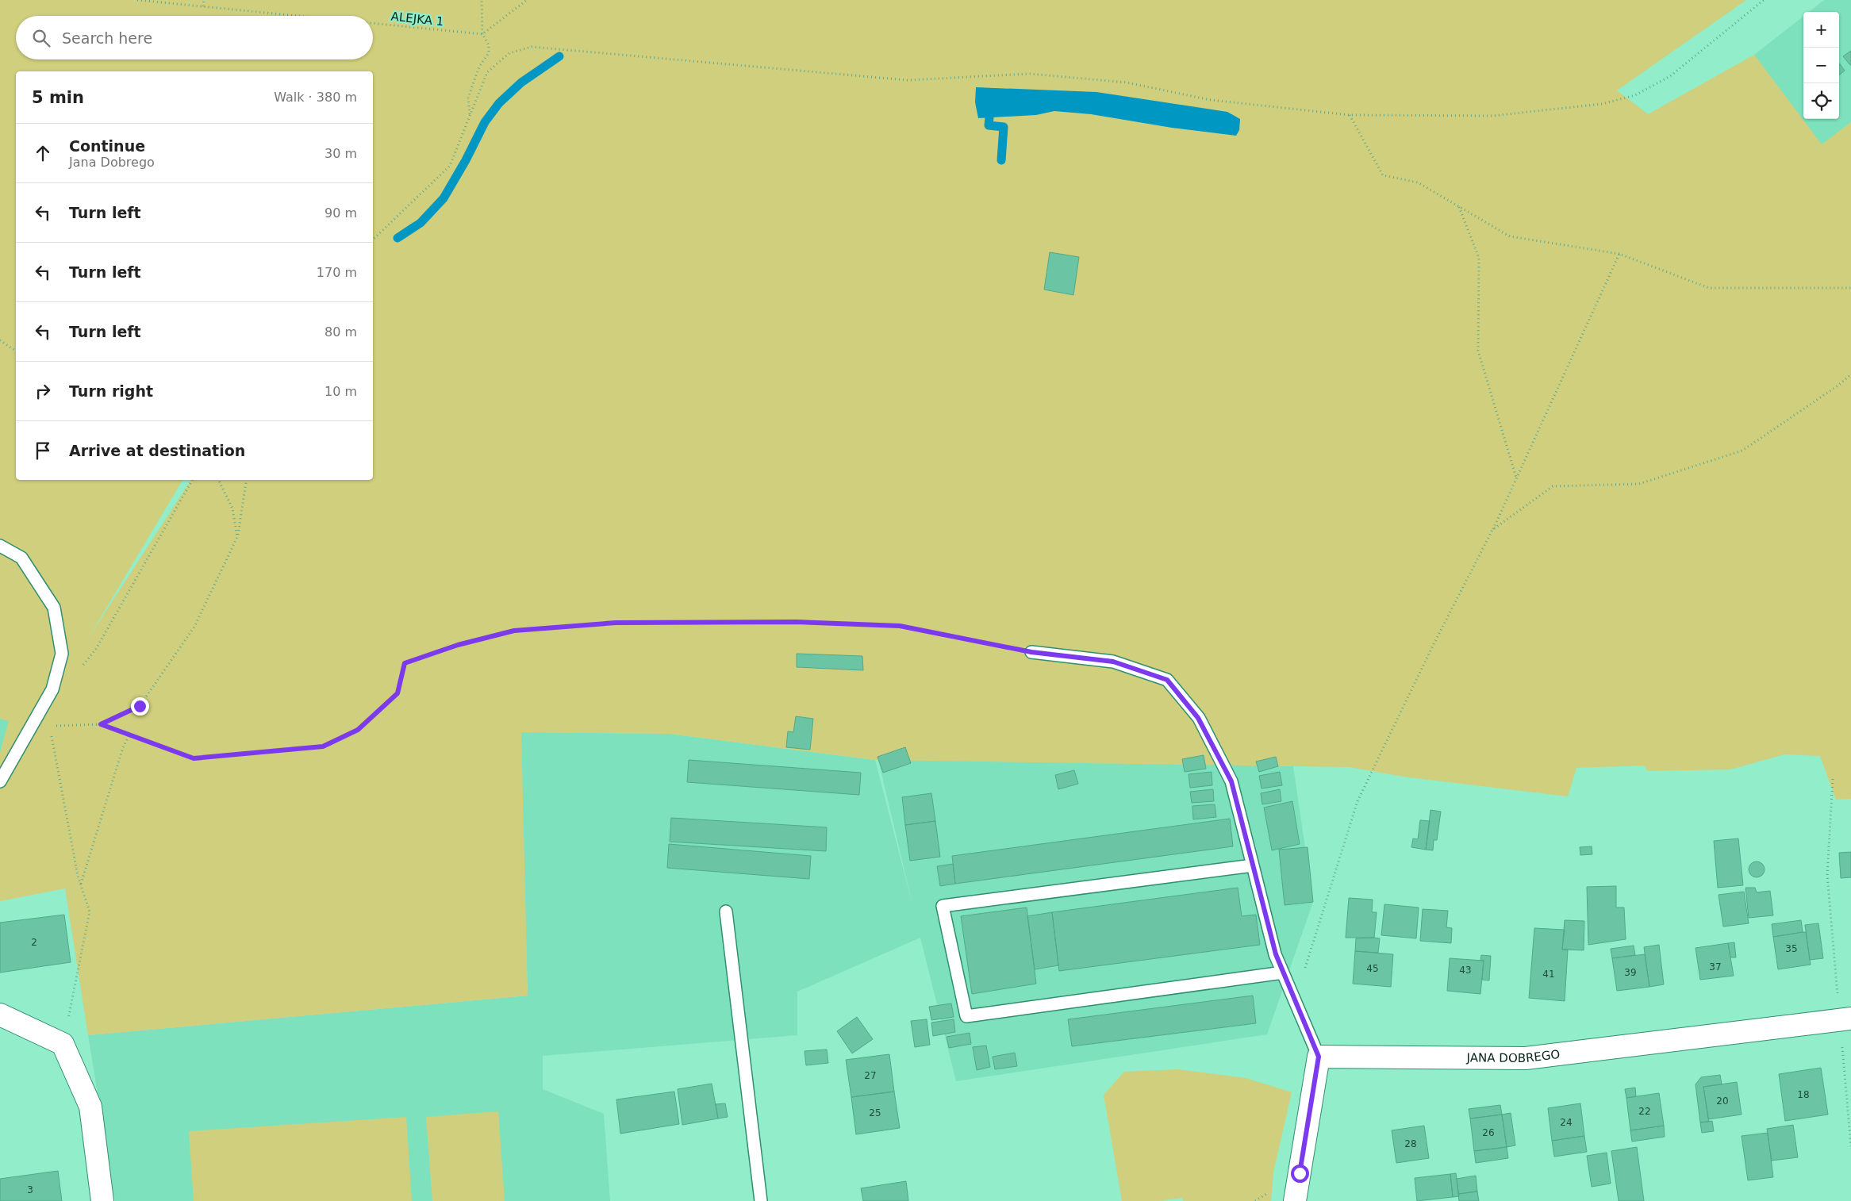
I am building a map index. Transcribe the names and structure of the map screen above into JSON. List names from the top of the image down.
{
  "streets": {
    "street": ["JANA DOBREGO"],
    "path": ["ALEJKA 1"]
  },
  "house_numbers": [
    "2",
    "35",
    "37",
    "45",
    "43",
    "39",
    "41",
    "27",
    "18",
    "20",
    "22",
    "25",
    "24",
    "26",
    "28",
    "3"
  ],
  "page": {
    "map_buttons": ["+", "−"],
    "search": "Search here",
    "heading": ["5 min", "Walk · 380 m"],
    "list": [
      ["Continue", "Jana Dobrego", "30 m"],
      ["Turn left", "90 m"],
      ["Turn left", "170 m"],
      ["Turn left", "80 m"],
      ["Turn right", "10 m"],
      "Arrive at destination"
    ]
  }
}
